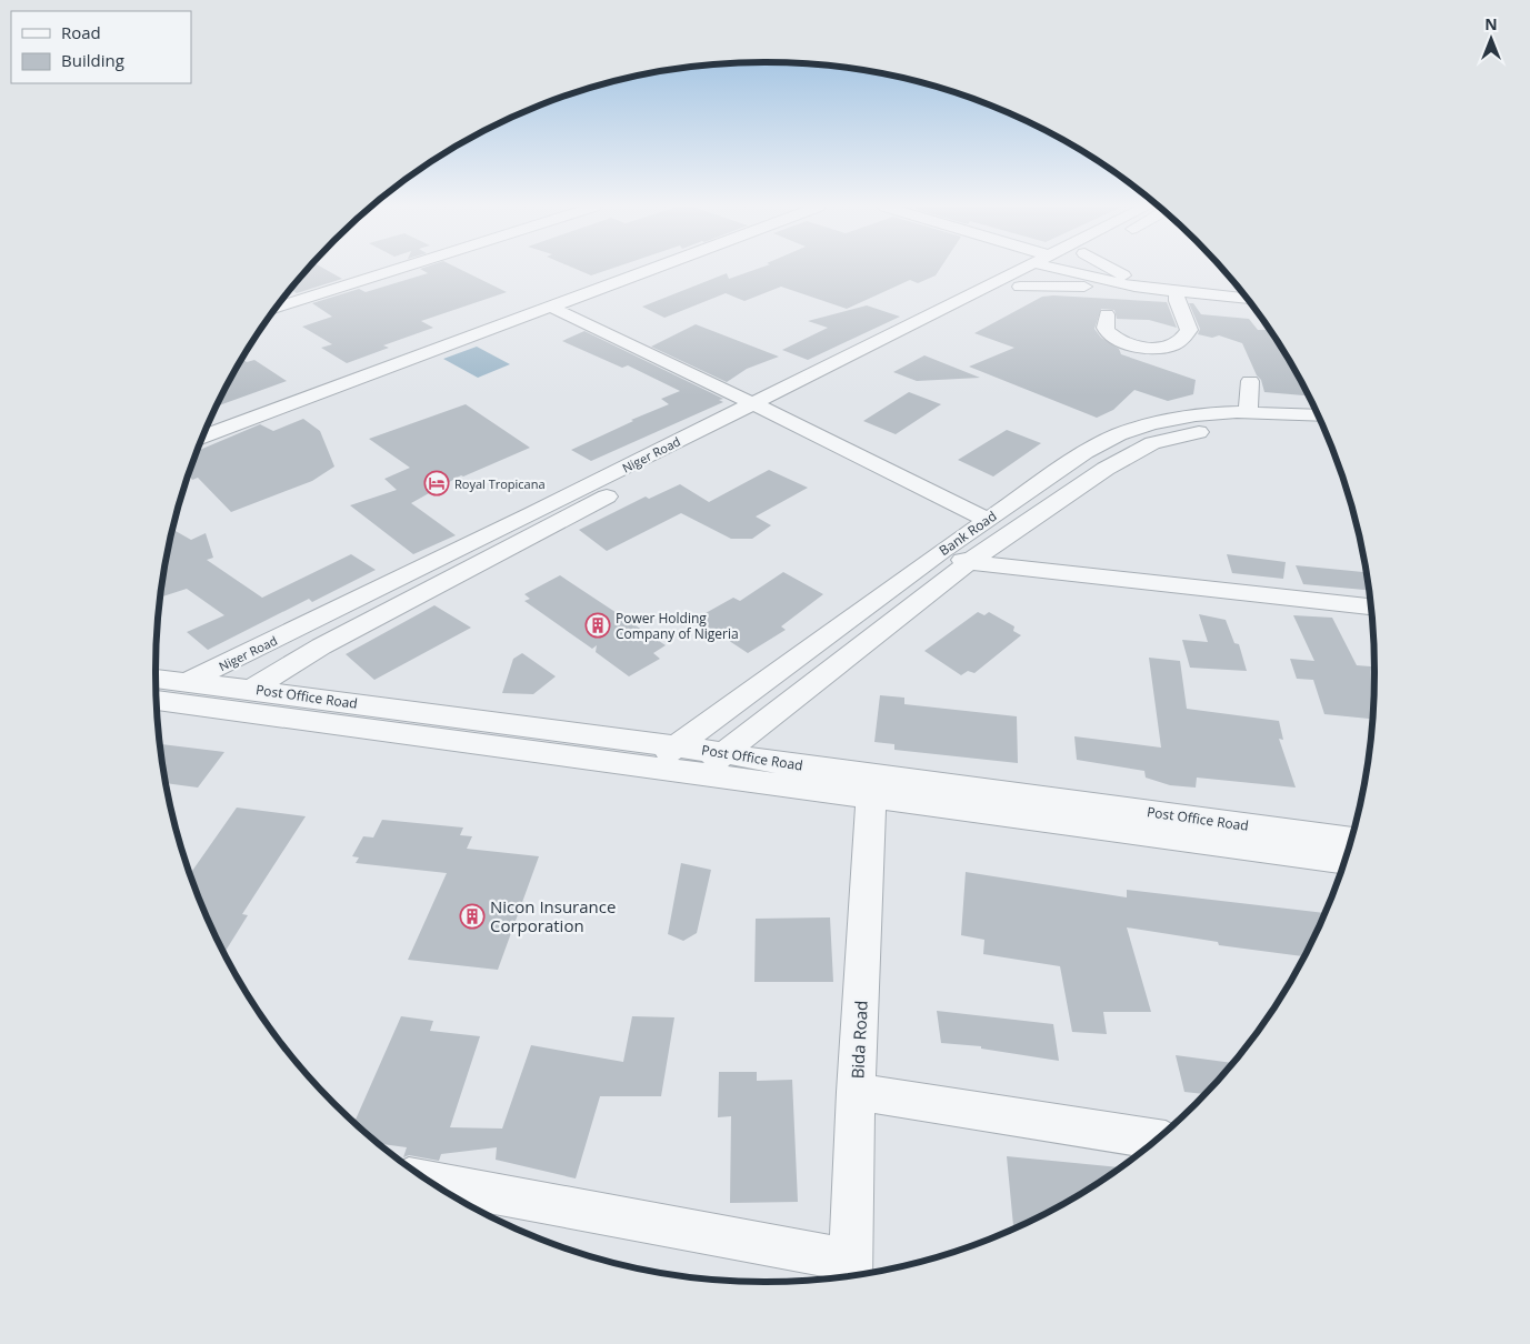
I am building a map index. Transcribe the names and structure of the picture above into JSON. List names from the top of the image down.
{
  "streets": {
    "street": [
      "Niger Road",
      "Bank Road",
      "Post Office Road",
      "Bida Road"
    ]
  },
  "crossings": [
    ["Niger Road", "Post Office Road"],
    ["Bank Road", "Post Office Road"],
    ["Post Office Road", "Bida Road"]
  ],
  "places": {
    "hotel": ["Royal Tropicana"],
    "building": ["Power Holding Company of Nigeria", "Nicon Insurance Corporation"]
  },
  "legend": ["Road", "Building"],
  "north": "top"
}
